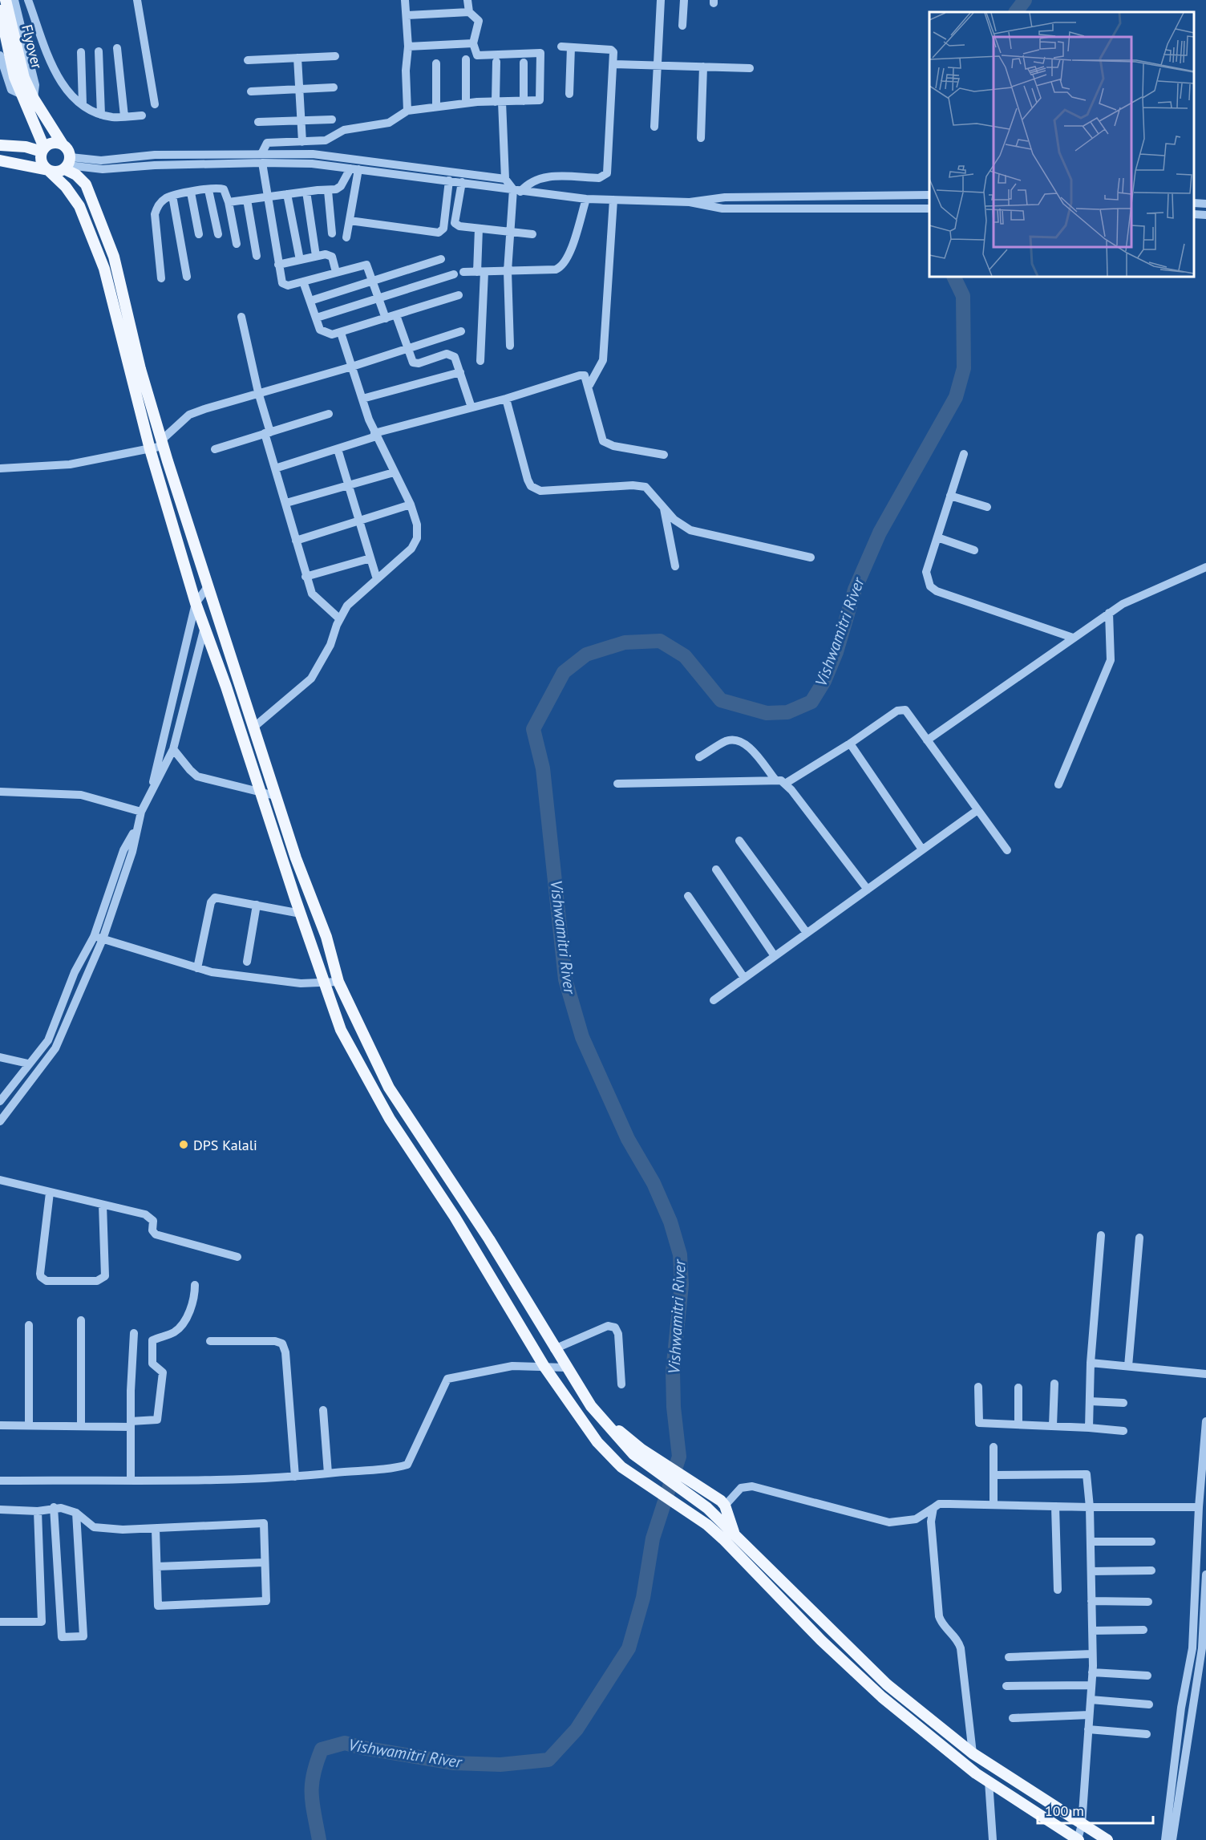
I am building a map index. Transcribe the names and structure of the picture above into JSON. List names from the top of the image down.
{
  "streets": {
    "main road": ["Flyover"]
  },
  "water": ["Vishwamitri River"],
  "places": ["DPS Kalali"],
  "scale_bar": "100 m"
}
